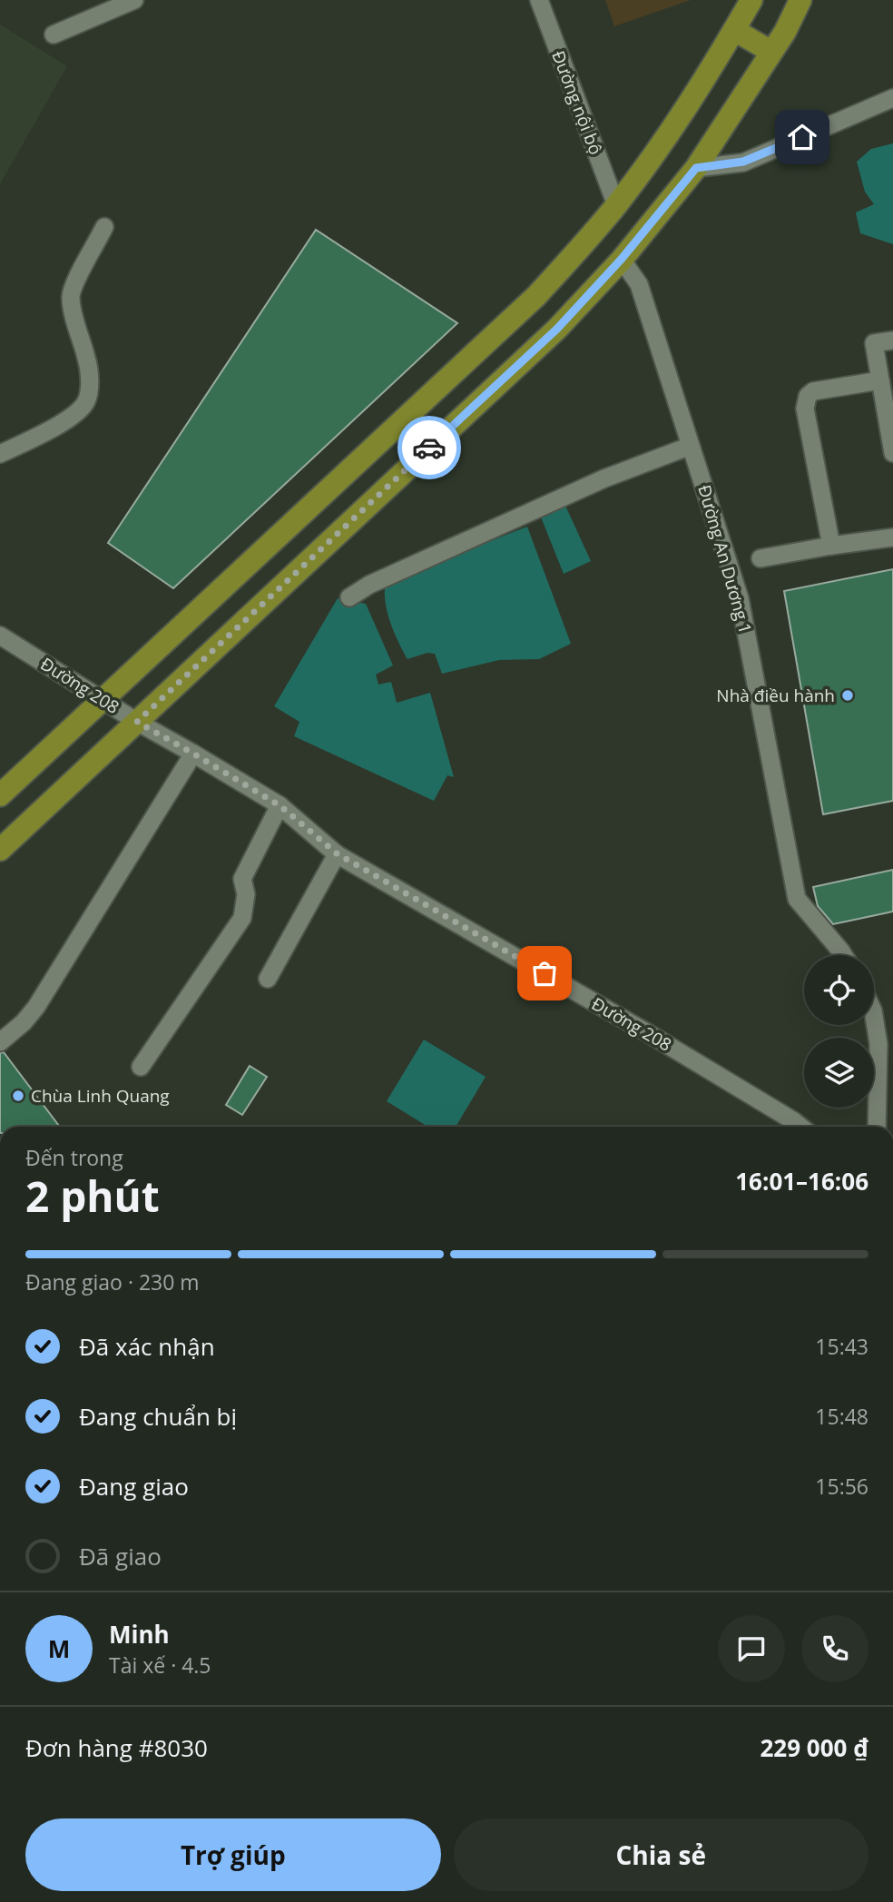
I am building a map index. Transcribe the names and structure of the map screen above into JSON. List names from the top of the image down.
{
  "streets": {
    "street": ["Đường nội bộ", "Đường An Dương 1", "Đường 208"]
  },
  "places": ["Nhà điều hành", "Chùa Linh Quang"],
  "page": {
    "heading": ["2 phút", "Đến trong", "16:01–16:06"],
    "panel": [
      "Minh",
      "Tài xế · 4.5",
      "Đơn hàng #8030",
      "229 000 ₫"
    ],
    "bar": "Đang giao · 230 m",
    "list": [
      ["Đã xác nhận", "15:43"],
      ["Đang chuẩn bị", "15:48"],
      ["Đang giao", "15:56"],
      "Đã giao"
    ],
    "round": "M",
    "buttons": ["Trợ giúp", "Chia sẻ"]
  }
}
